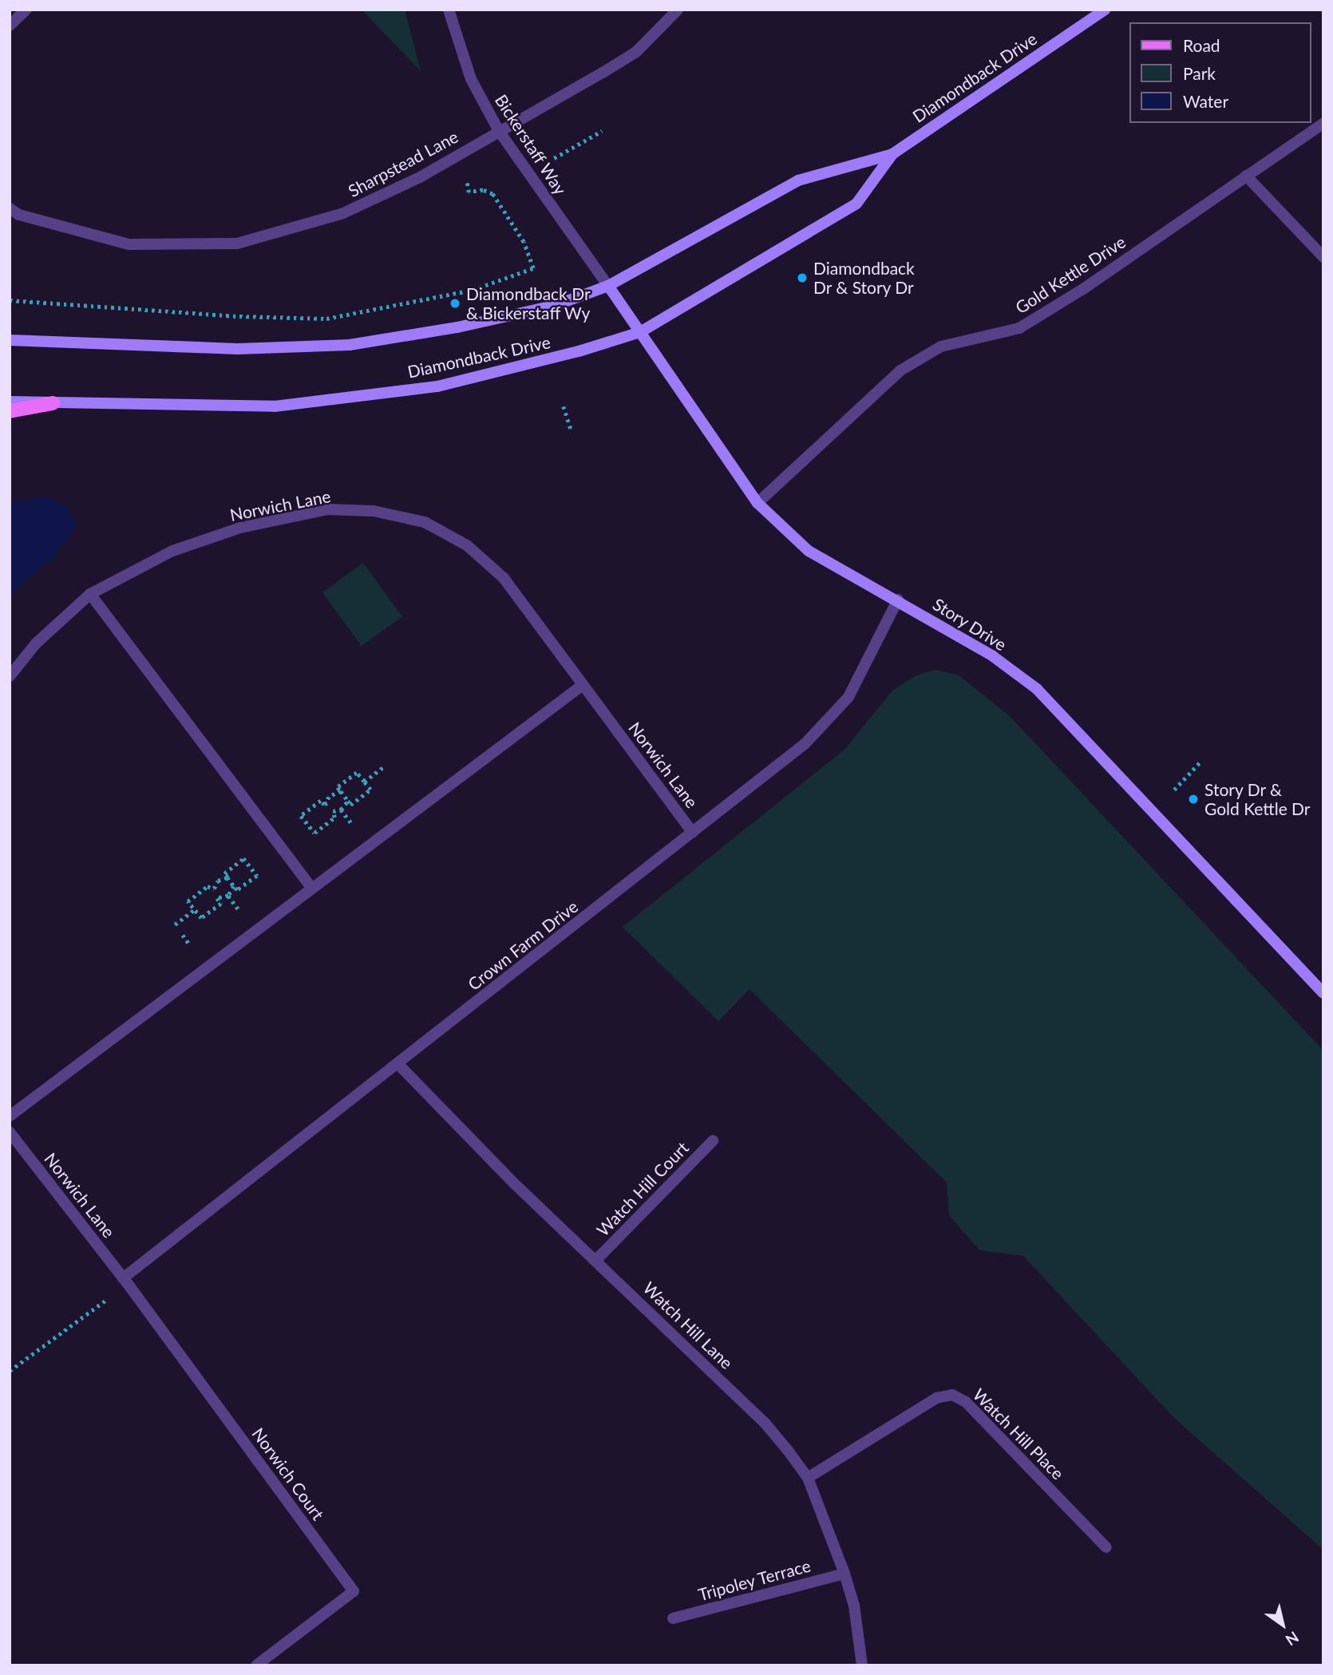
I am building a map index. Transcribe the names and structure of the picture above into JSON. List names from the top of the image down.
{
  "streets": {
    "street": [
      "Diamondback Drive",
      "Bickerstaff Way",
      "Sharpstead Lane",
      "Gold Kettle Drive",
      "Norwich Lane",
      "Story Drive",
      "Crown Farm Drive",
      "Watch Hill Court",
      "Watch Hill Lane",
      "Watch Hill Place",
      "Norwich Court",
      "Tripoley Terrace"
    ]
  },
  "crossings": [
    ["Diamondback Drive", "Bickerstaff Way"],
    ["Diamondback Drive", "Story Drive"],
    ["Bickerstaff Way", "Sharpstead Lane"],
    ["Bickerstaff Way", "Story Drive"],
    ["Gold Kettle Drive", "Story Drive"],
    ["Norwich Lane", "Crown Farm Drive"],
    ["Norwich Lane", "Norwich Court"],
    ["Story Drive", "Crown Farm Drive"],
    ["Crown Farm Drive", "Watch Hill Lane"],
    ["Crown Farm Drive", "Norwich Court"],
    ["Watch Hill Court", "Watch Hill Lane"],
    ["Watch Hill Lane", "Watch Hill Place"],
    ["Watch Hill Lane", "Tripoley Terrace"]
  ],
  "places": ["Diamondback Dr & Story Dr", "Diamondback Dr & Bickerstaff Wy", "Story Dr & Gold Kettle Dr"],
  "legend": ["Road", "Park", "Water"],
  "north": "bottom right"
}
